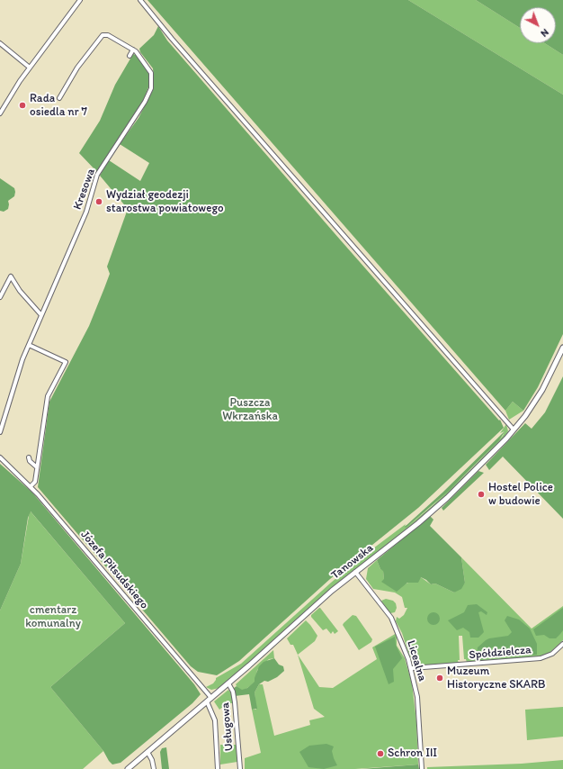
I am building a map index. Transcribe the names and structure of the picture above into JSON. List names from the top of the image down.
{
  "streets": {
    "main road": ["Tanowska"],
    "street": [
      "Kresowa",
      "Józefa Piłsudskiego",
      "Spółdzielcza",
      "Licealna",
      "Usługowa"
    ]
  },
  "crossings": [
    ["Tanowska", "Józefa Piłsudskiego"],
    ["Tanowska", "Licealna"],
    ["Tanowska", "Usługowa"],
    ["Spółdzielcza", "Licealna"]
  ],
  "parks": ["Puszcza Wkrzańska", "cmentarz komunalny"],
  "places": [
    "Rada osiedla nr 7",
    "Wydział geodezji starostwa powiatowego",
    "Hostel Police w budowie",
    "Muzeum Historyczne SKARB",
    "Schron III"
  ],
  "north": "bottom right"
}
